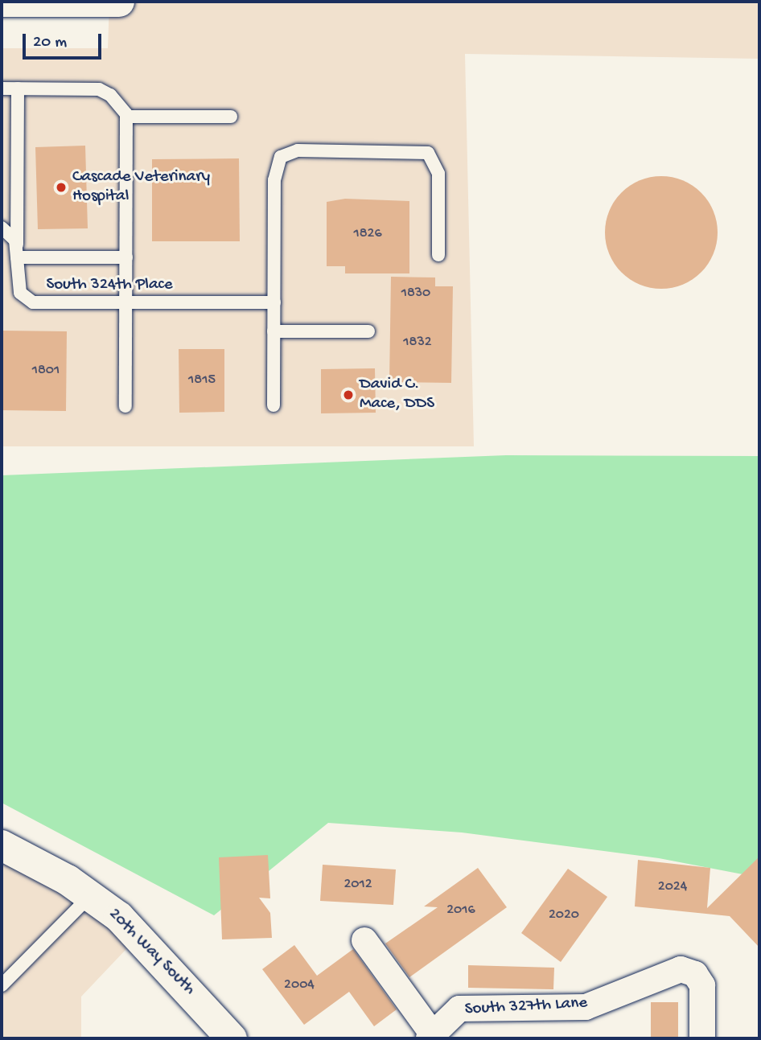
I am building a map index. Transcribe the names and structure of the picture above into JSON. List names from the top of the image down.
{
  "streets": {
    "street": ["20th Way South", "South 327th Lane"],
    "lane": ["South 324th Place"]
  },
  "places": ["Cascade Veterinary Hospital", "David C. Mace, DDS"],
  "house_numbers": [
    "1826",
    "1830",
    "1832",
    "1801",
    "1815",
    "2012",
    "2024",
    "2016",
    "2020",
    "2004"
  ],
  "scale_bar": "20 m"
}
